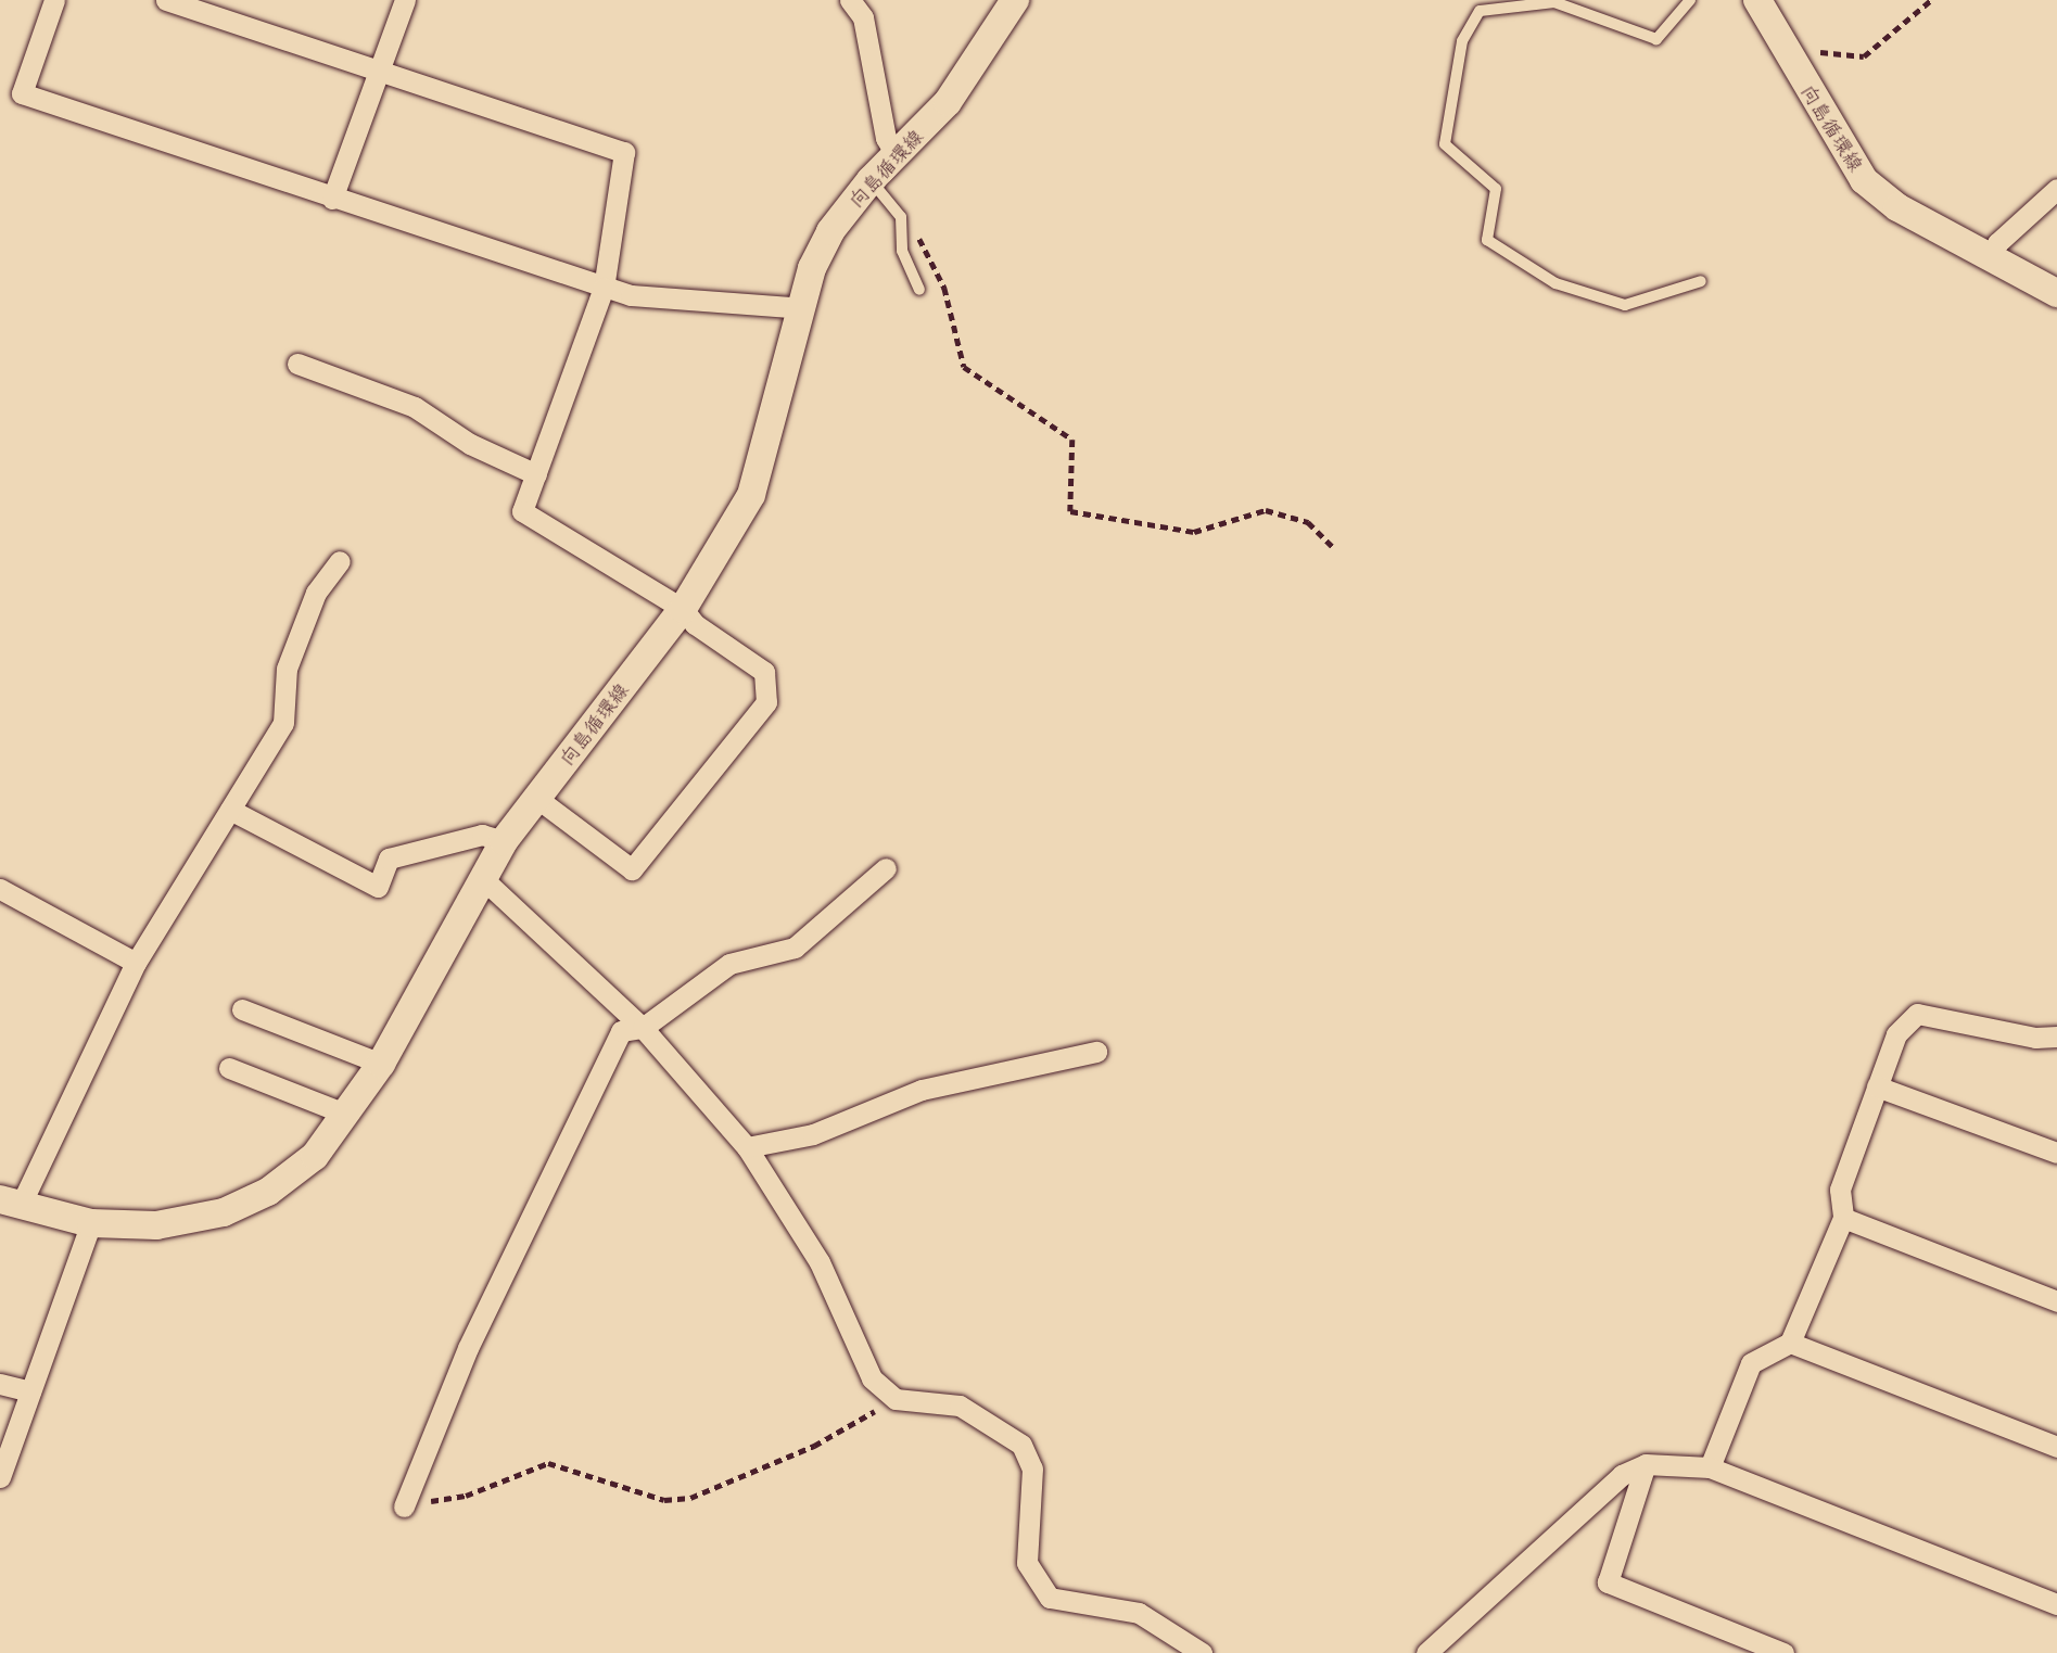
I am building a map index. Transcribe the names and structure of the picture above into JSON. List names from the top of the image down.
{
  "streets": {
    "main road": ["向島循環線"]
  }
}
